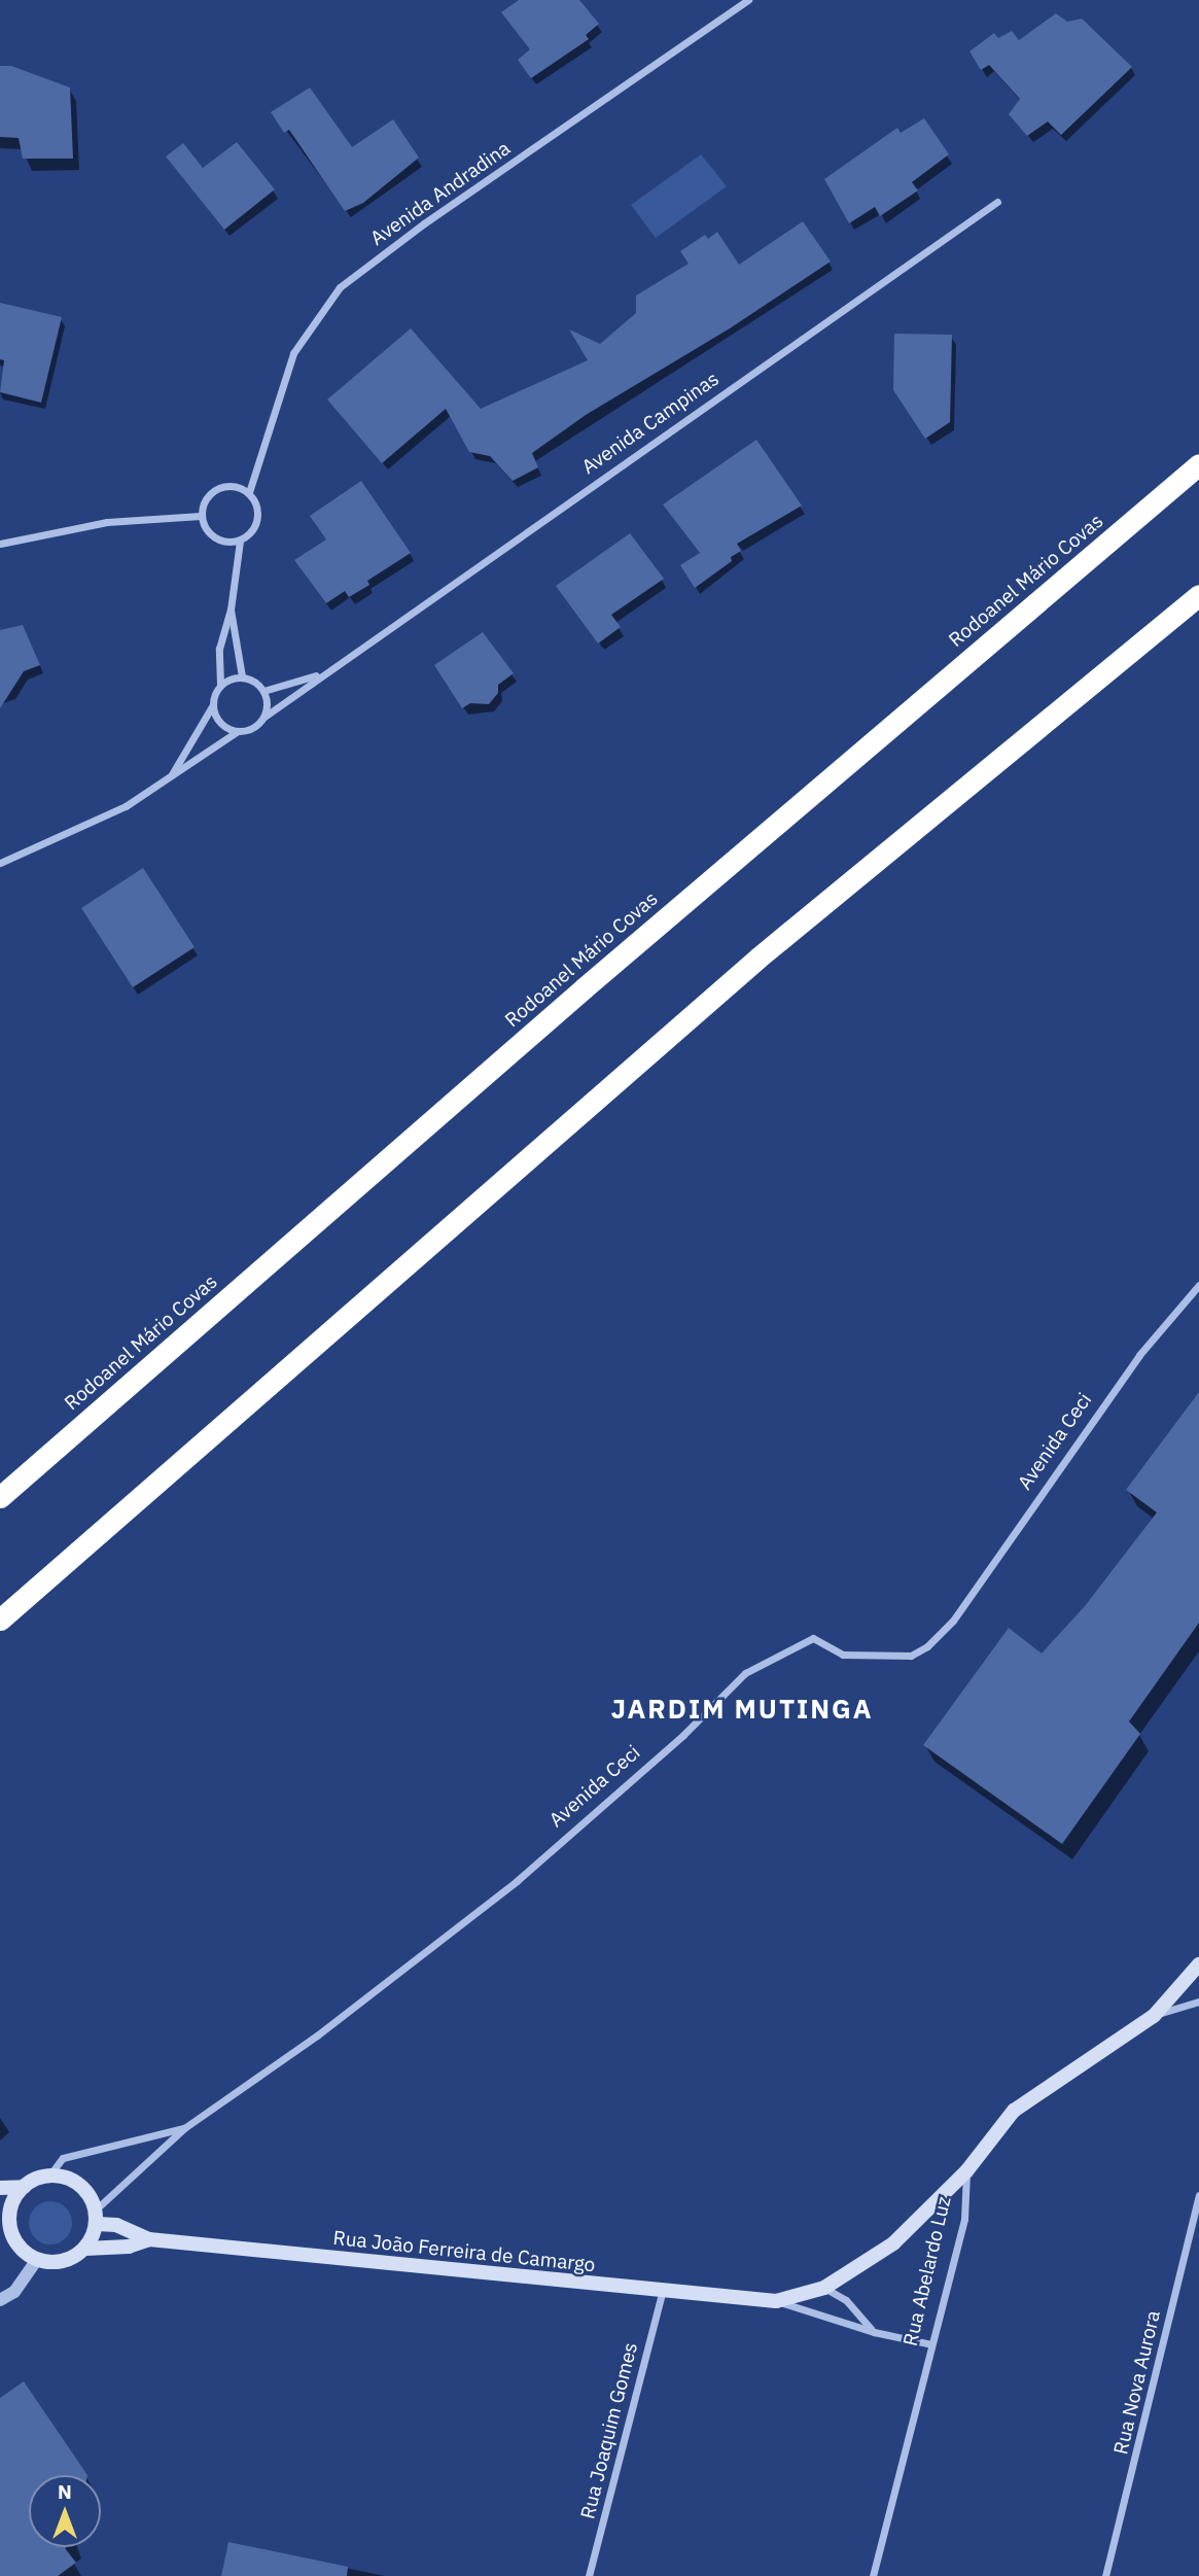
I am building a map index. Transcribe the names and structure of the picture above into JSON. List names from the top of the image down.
{
  "streets": {
    "highway": ["Rodoanel Mário Covas"],
    "main road": ["Rua João Ferreira de Camargo"],
    "street": [
      "Avenida Andradina",
      "Avenida Campinas",
      "Avenida Ceci",
      "Rua Abelardo Luz",
      "Rua Nova Aurora",
      "Rua Joaquim Gomes"
    ]
  },
  "crossings": [
    ["Avenida Ceci", "Rua João Ferreira de Camargo"],
    ["Rua João Ferreira de Camargo", "Rua Abelardo Luz"],
    ["Rua João Ferreira de Camargo", "Rua Joaquim Gomes"]
  ],
  "districts": ["JARDIM MUTINGA"],
  "north": "top"
}
